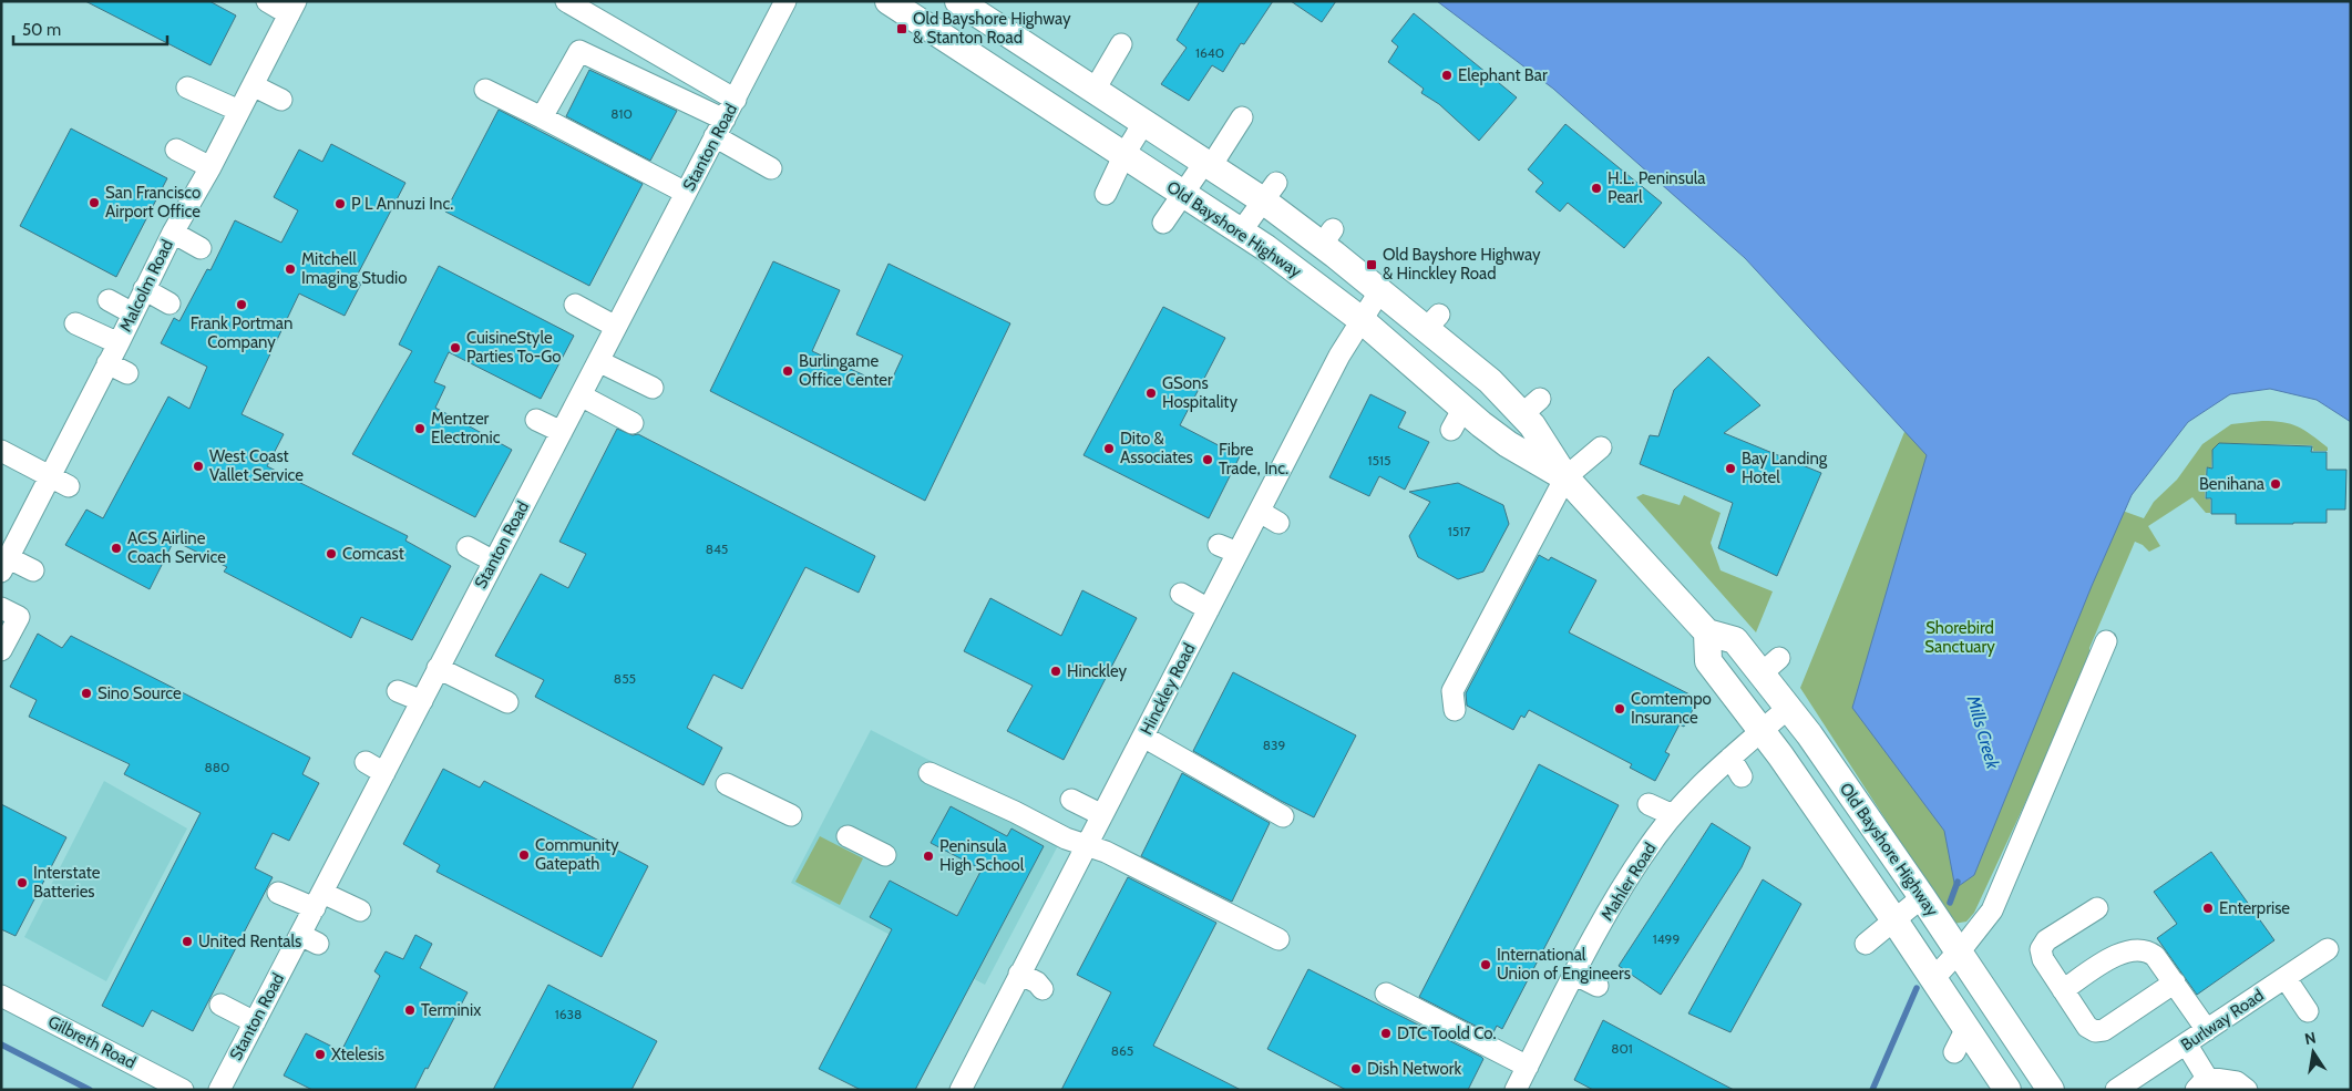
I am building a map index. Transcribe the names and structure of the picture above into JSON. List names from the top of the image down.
{
  "streets": {
    "main road": ["Old Bayshore Highway"],
    "street": [
      "Stanton Road",
      "Malcolm Road",
      "Hinckley Road",
      "Mahler Road",
      "Burlway Road",
      "Gilbreth Road"
    ]
  },
  "crossings": [
    ["Old Bayshore Highway", "Hinckley Road"],
    ["Old Bayshore Highway", "Mahler Road"]
  ],
  "water": ["Mills Creek"],
  "parks": ["Shorebird Sanctuary"],
  "places": {
    "transit": ["Old Bayshore Highway & Stanton Road", "Old Bayshore Highway & Hinckley Road"],
    "other": [
      "Elephant Bar",
      "H.L. Peninsula Pearl",
      "San Francisco Airport Office",
      "P L Annuzi Inc.",
      "Mitchell Imaging Studio",
      "Frank Portman Company",
      "CuisineStyle Parties To-Go",
      "Burlingame Office Center",
      "GSons Hospitality",
      "Mentzer Electronic",
      "Dito & Associates",
      "Fibre Trade, Inc.",
      "West Coast Vallet Service",
      "Bay Landing Hotel",
      "Benihana",
      "ACS Airline Coach Service",
      "Comcast",
      "Hinckley",
      "Sino Source",
      "Comtempo Insurance",
      "Community Gatepath",
      "Peninsula High School",
      "Interstate Batteries",
      "Enterprise",
      "United Rentals",
      "International Union of Engineers",
      "Terminix",
      "DTC Toold Co.",
      "Xtelesis",
      "Dish Network"
    ]
  },
  "house_numbers": [
    "1640",
    "810",
    "1515",
    "1517",
    "845",
    "855",
    "839",
    "880",
    "1499",
    "1638",
    "801",
    "865"
  ],
  "scale_bar": "50 m",
  "north": "top"
}
